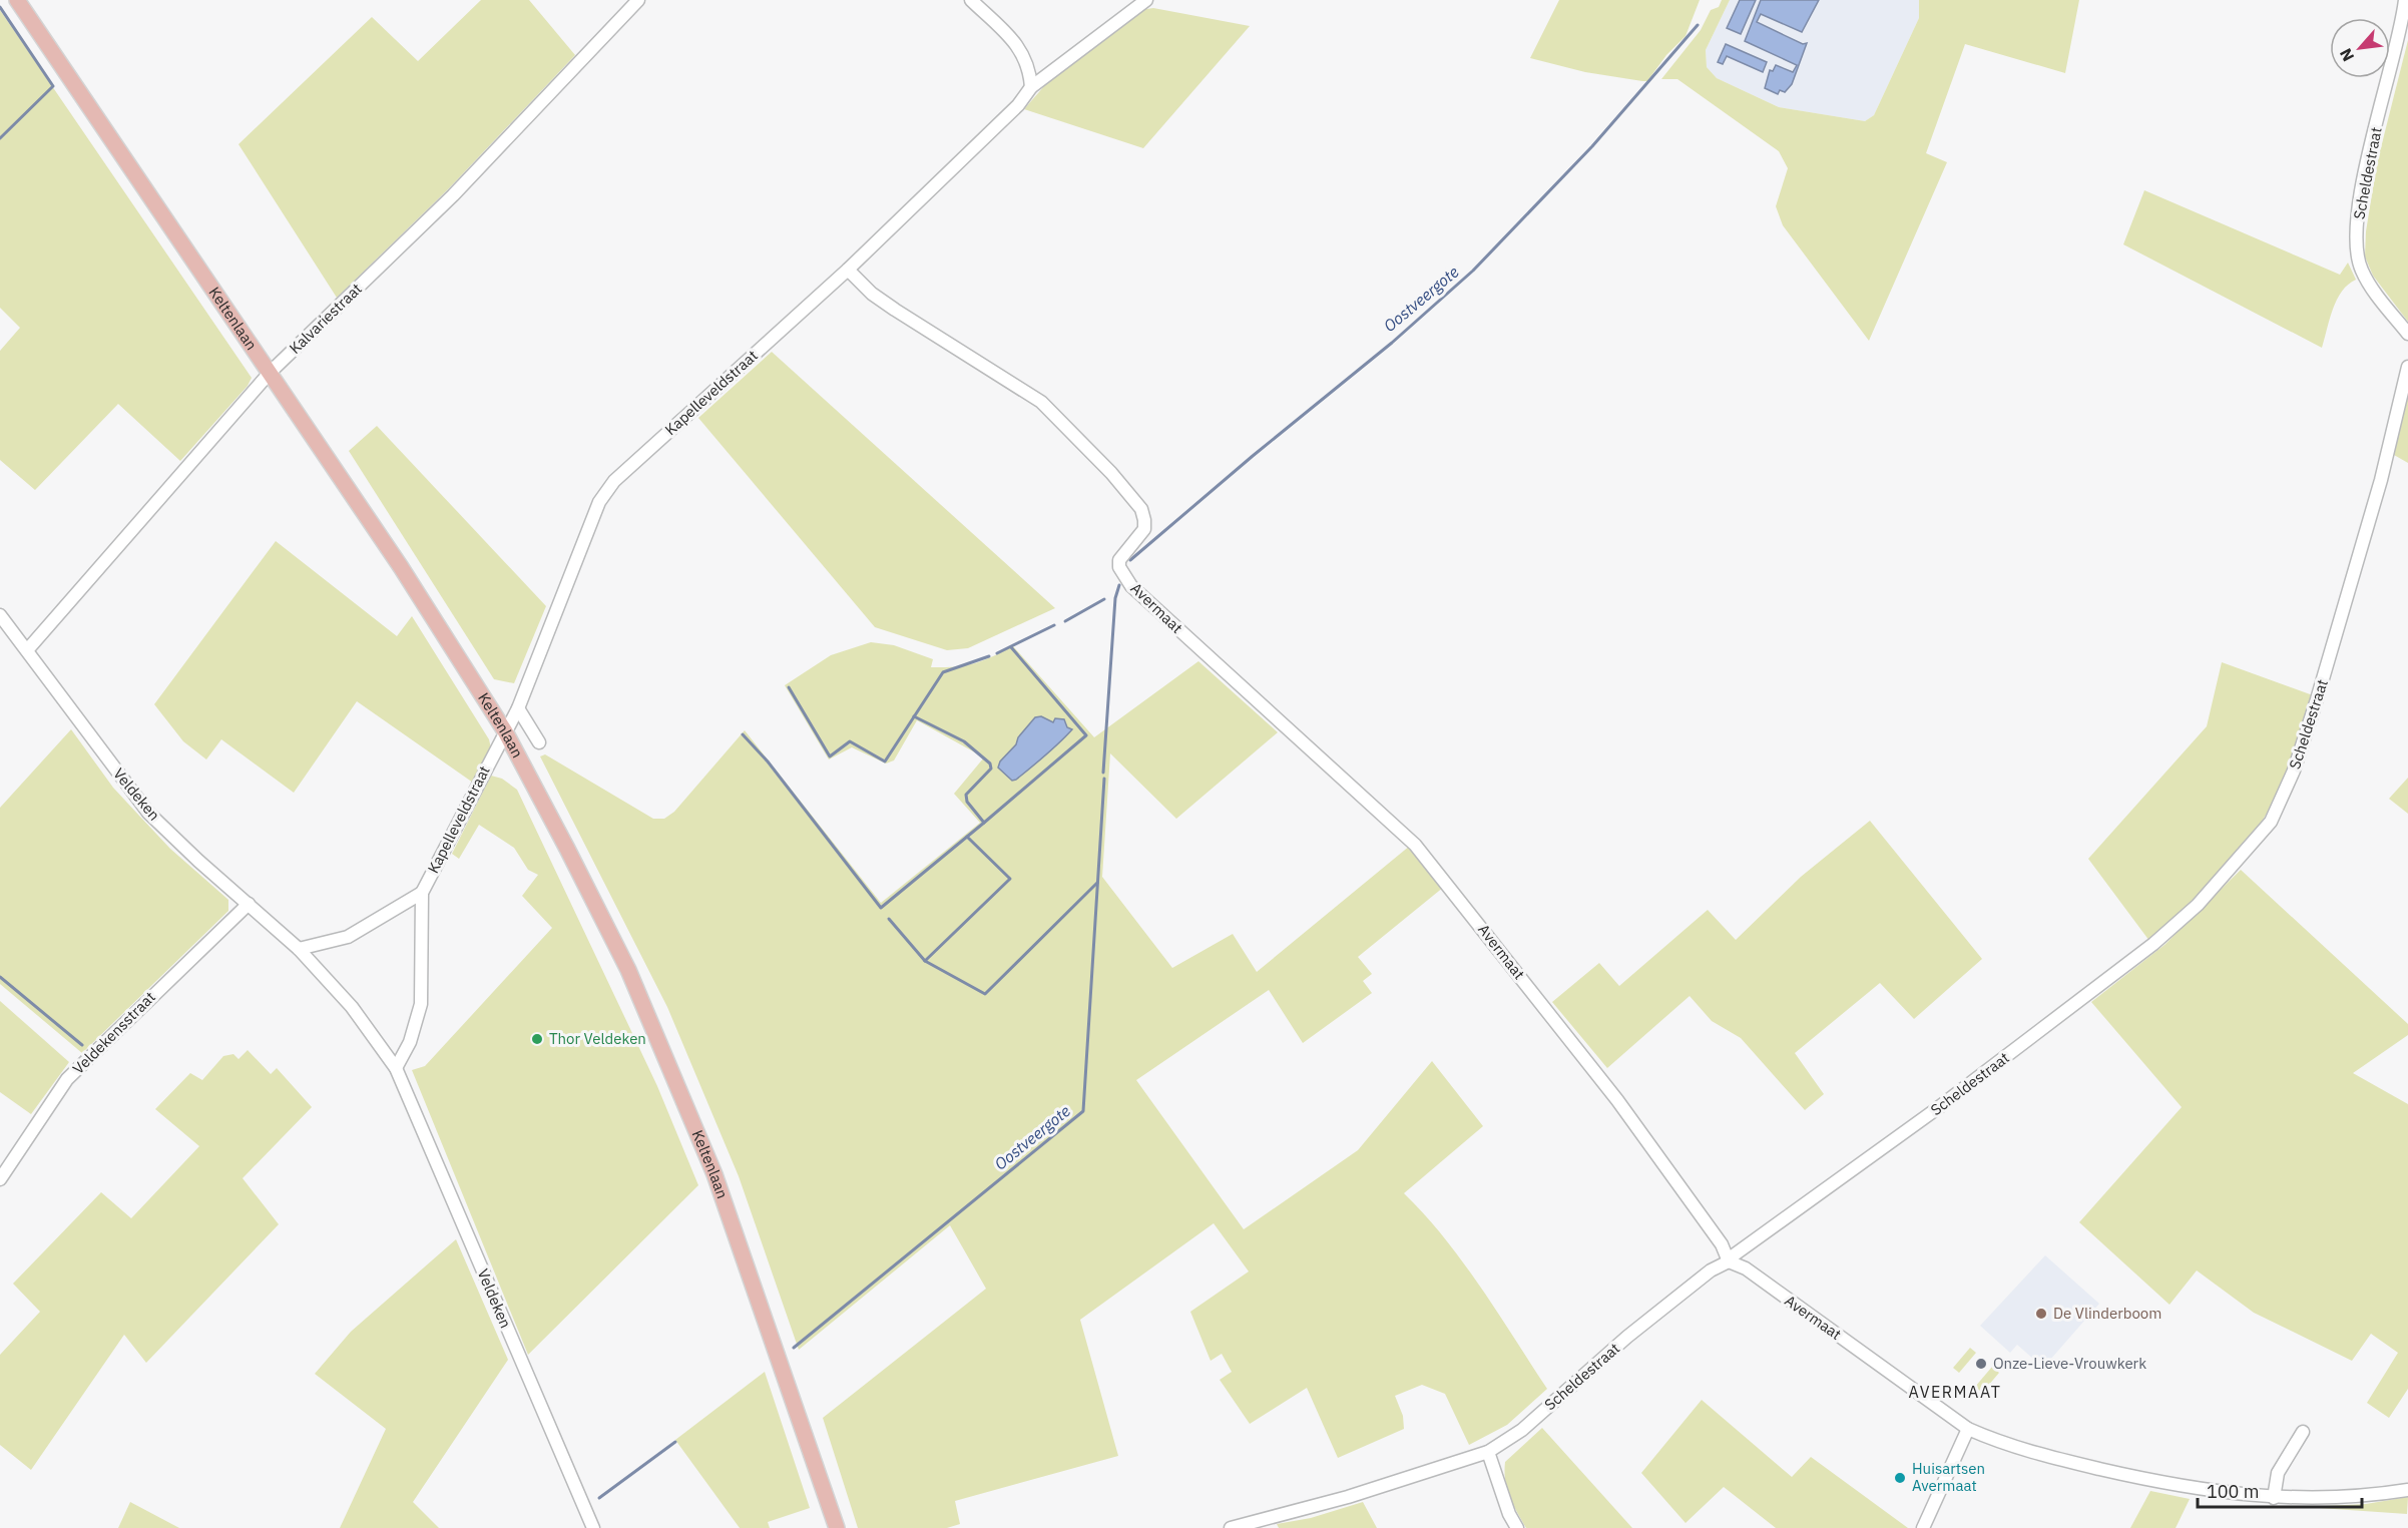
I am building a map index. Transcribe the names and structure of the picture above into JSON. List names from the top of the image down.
{
  "streets": {
    "main road": ["Keltenlaan"],
    "street": [
      "Scheldestraat",
      "Kalvariestraat",
      "Kapelleveldstraat",
      "Avermaat",
      "Veldeken",
      "Veldekensstraat"
    ]
  },
  "crossings": [
    ["Scheldestraat", "Avermaat"],
    ["Keltenlaan", "Kalvariestraat"],
    ["Keltenlaan", "Kapelleveldstraat"],
    ["Kalvariestraat", "Veldeken"],
    ["Kapelleveldstraat", "Avermaat"],
    ["Veldeken", "Veldekensstraat"]
  ],
  "districts": ["AVERMAAT"],
  "water": ["Oostveergote"],
  "places": [
    "Thor Veldeken",
    "De Vlinderboom",
    "Onze-Lieve-Vrouwkerk",
    "Huisartsen Avermaat"
  ],
  "scale_bar": "100 m",
  "north": "bottom left"
}
